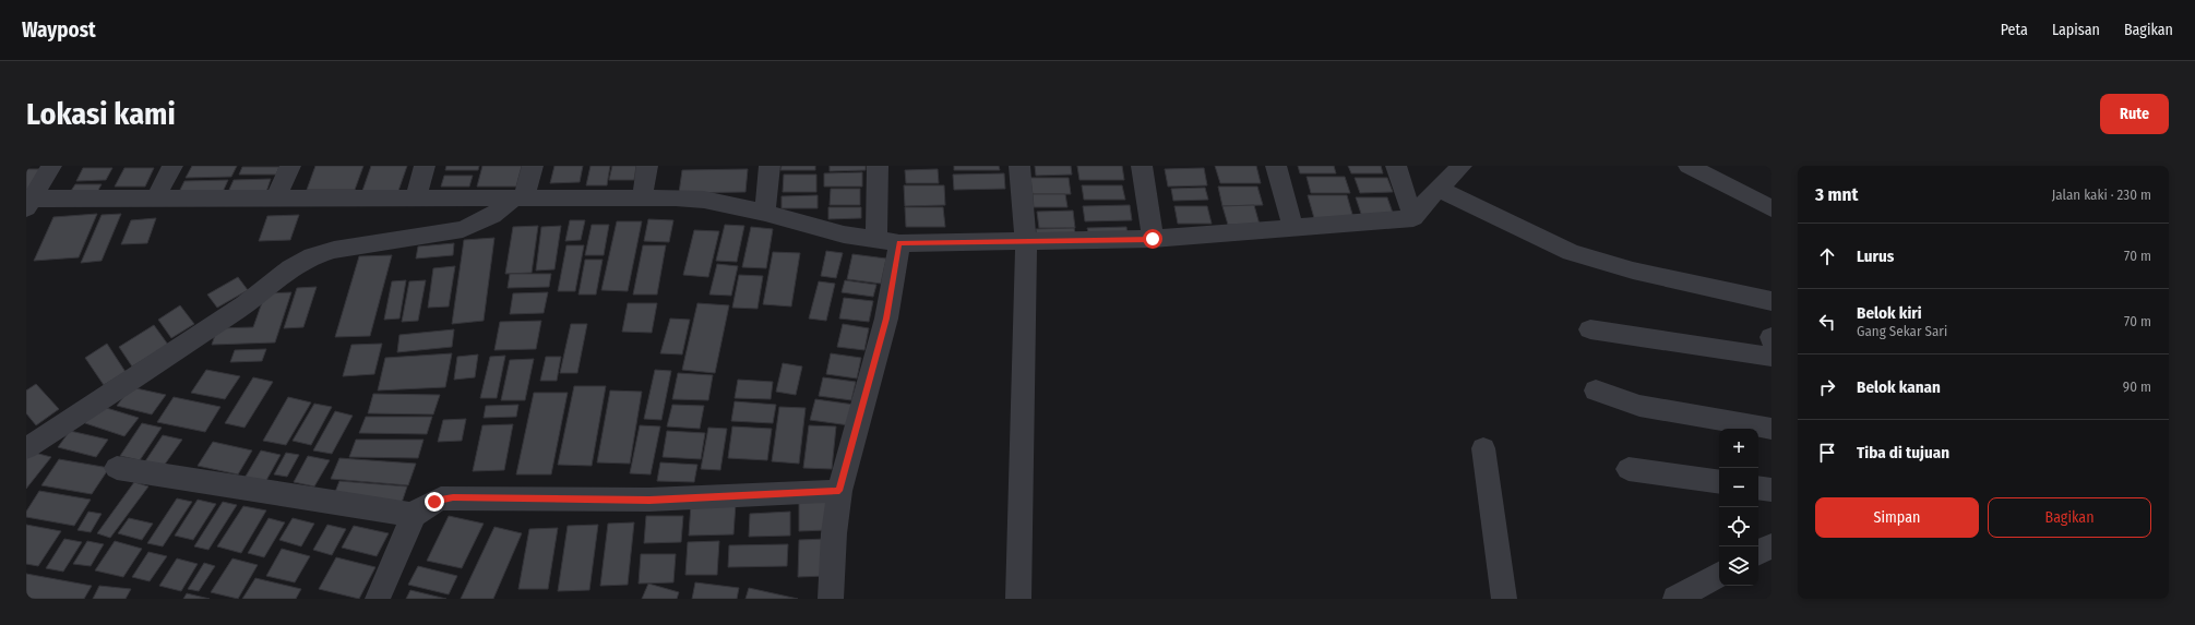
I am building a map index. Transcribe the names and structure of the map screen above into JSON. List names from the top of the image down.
{
  "page": {
    "header": "Waypost",
    "nav": ["Peta", "Lapisan", "Bagikan"],
    "buttons": [
      "Rute",
      ["Simpan", "Bagikan"]
    ],
    "title": "Lokasi kami",
    "heading": ["3 mnt", "Jalan kaki · 230 m"],
    "list": [
      ["Lurus", "70 m"],
      ["Belok kiri", "Gang Sekar Sari", "70 m"],
      ["Belok kanan", "90 m"],
      "Tiba di tujuan"
    ],
    "map_buttons": ["+", "−"]
  }
}
